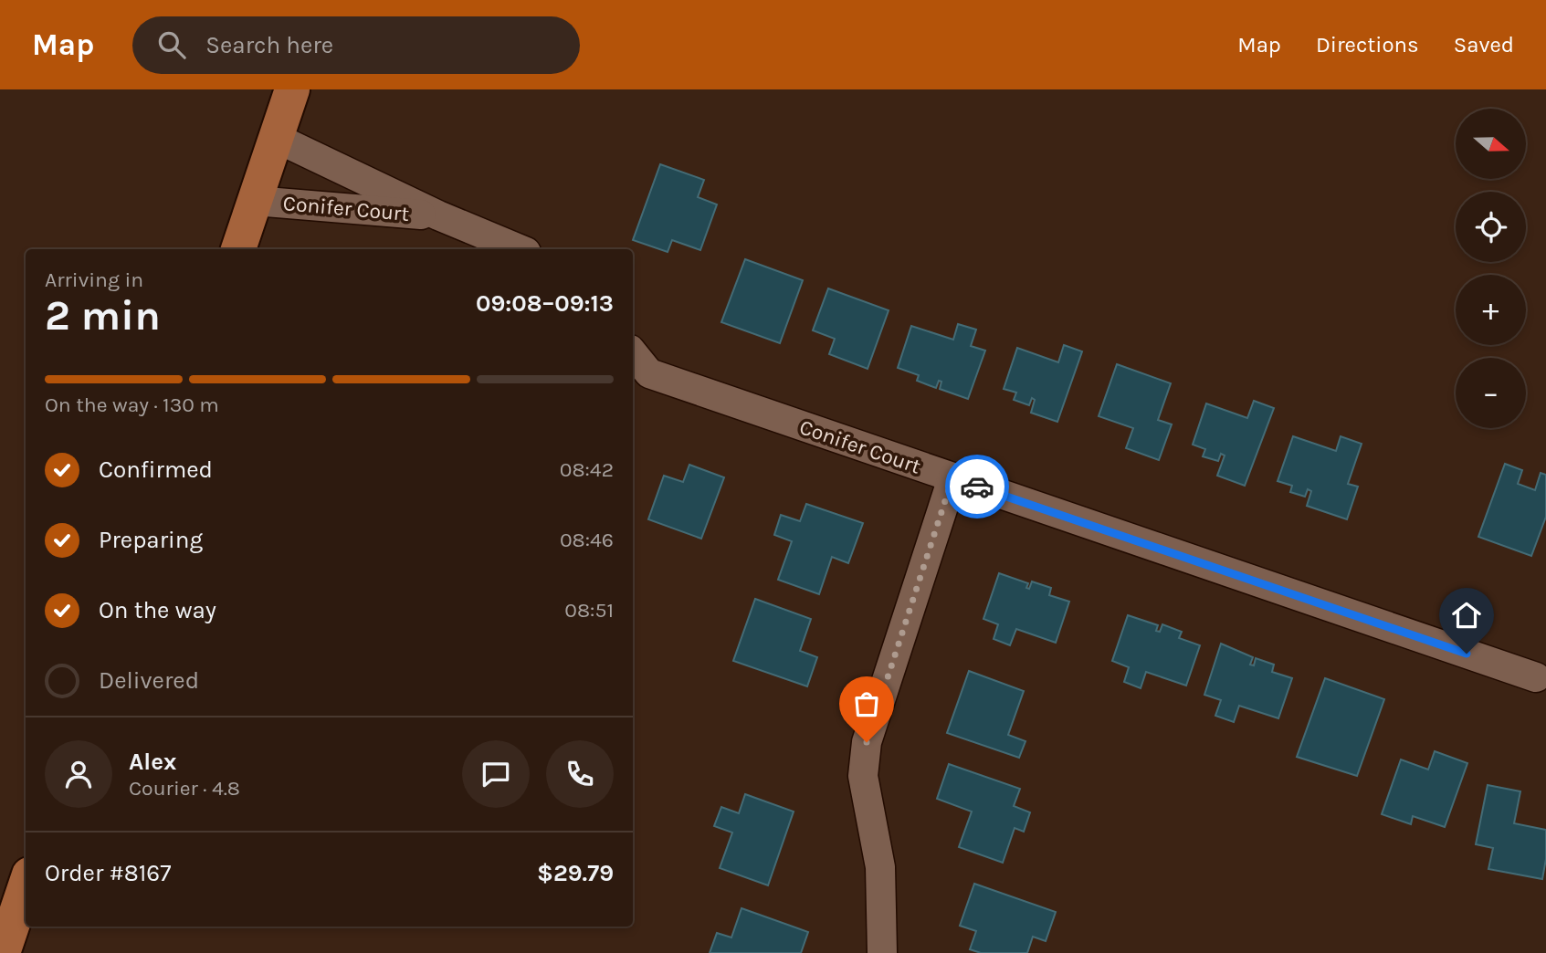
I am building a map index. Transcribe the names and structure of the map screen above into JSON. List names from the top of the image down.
{
  "streets": {
    "street": ["Conifer Court"]
  },
  "north": "right",
  "page": {
    "header": "Map",
    "search": "Search here",
    "nav": ["Map", "Directions", "Saved"],
    "map_buttons": ["+", "−"],
    "heading": ["2 min", "Arriving in", "09:08–09:13"],
    "panel": [
      "Alex",
      "Courier · 4.8",
      "Order #8167",
      "$29.79"
    ],
    "bar": "On the way · 130 m",
    "list": [
      ["Confirmed", "08:42"],
      ["Preparing", "08:46"],
      ["On the way", "08:51"],
      "Delivered"
    ]
  }
}
